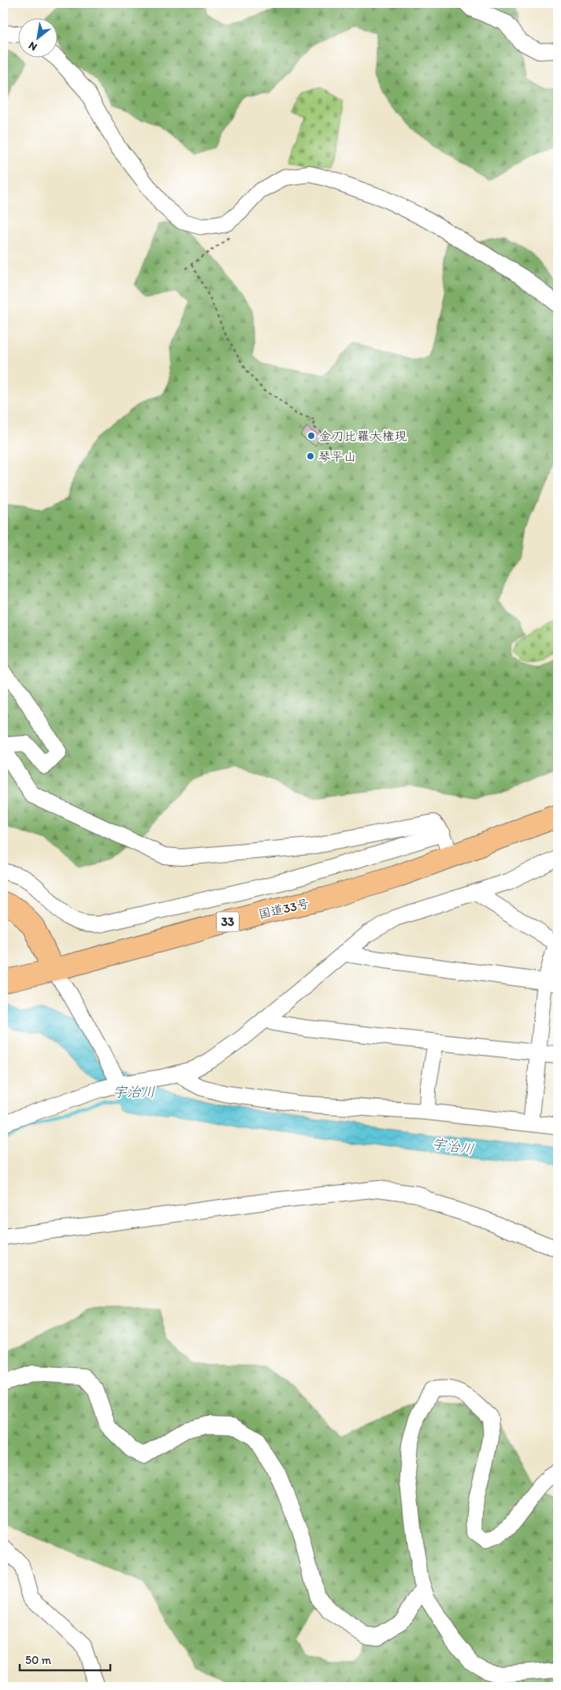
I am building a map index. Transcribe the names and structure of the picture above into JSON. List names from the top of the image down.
{
  "streets": {
    "highway": ["国道33号", "33"]
  },
  "crossings": [
    ["国道33号", "33"]
  ],
  "water": ["宇治川"],
  "places": ["金刀比羅大権現", "琴平山"],
  "scale_bar": "50 m",
  "north": "bottom left"
}
